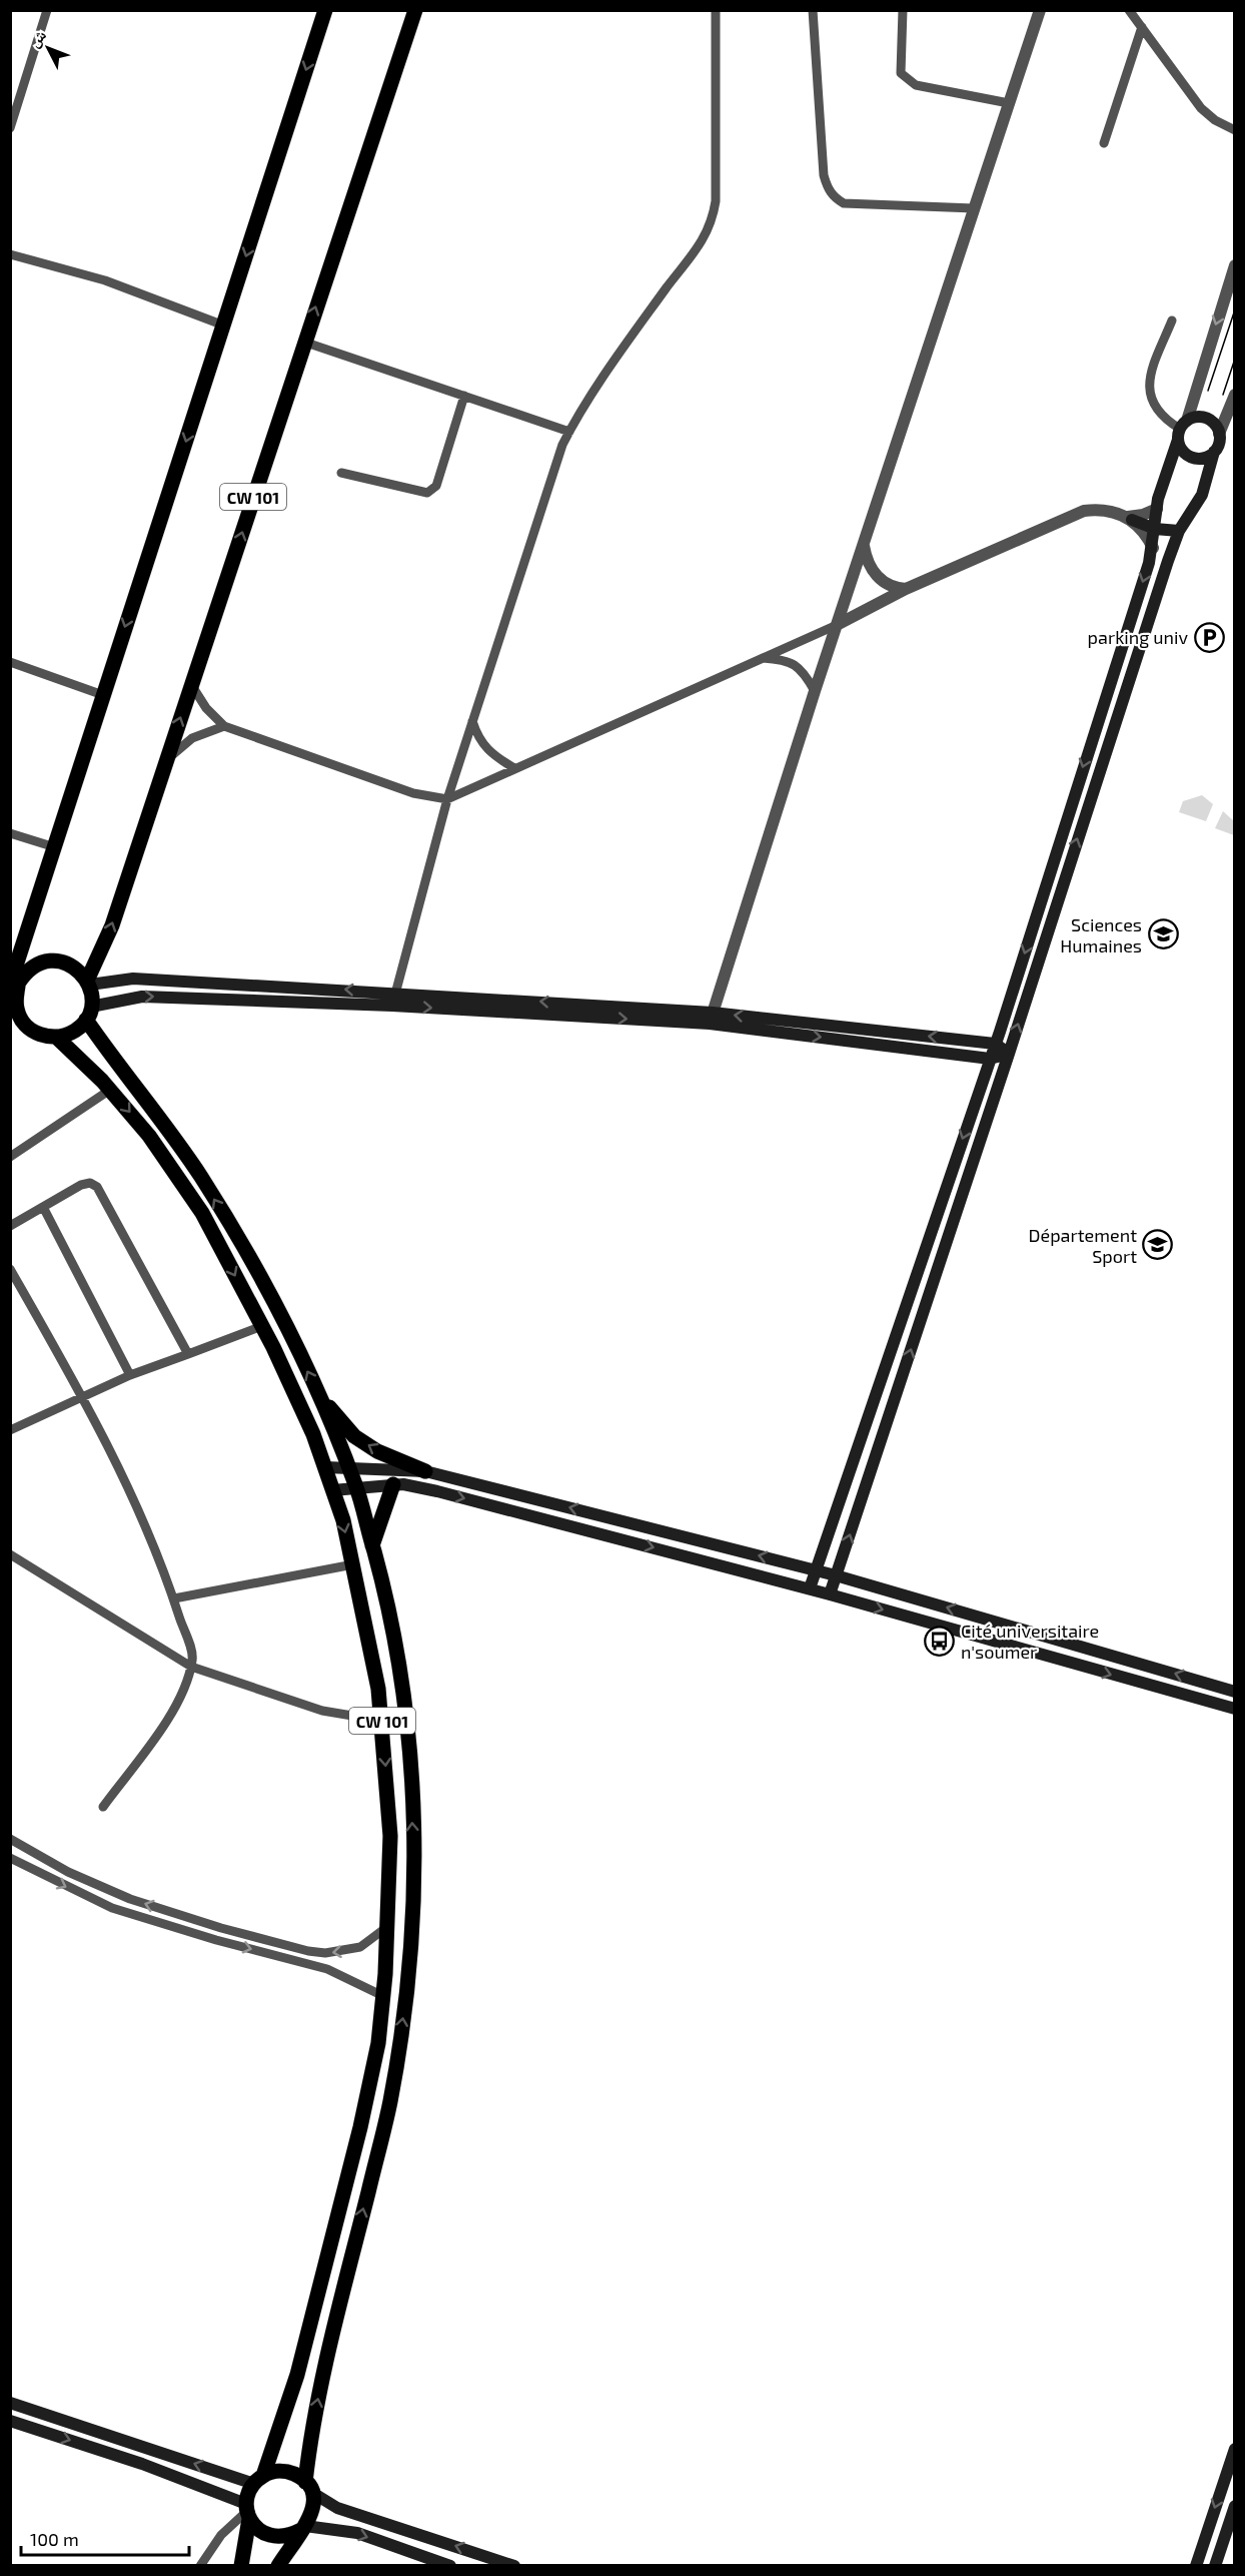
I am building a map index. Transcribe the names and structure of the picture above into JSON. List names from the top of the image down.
{
  "streets": {
    "main road": ["CW 101"]
  },
  "places": {
    "parking": ["parking univ"],
    "school or university": ["Sciences Humaines", "Département Sport"],
    "bus stop": ["Cité universitaire n'soumer"]
  },
  "scale_bar": "100 m",
  "north": "top left"
}
